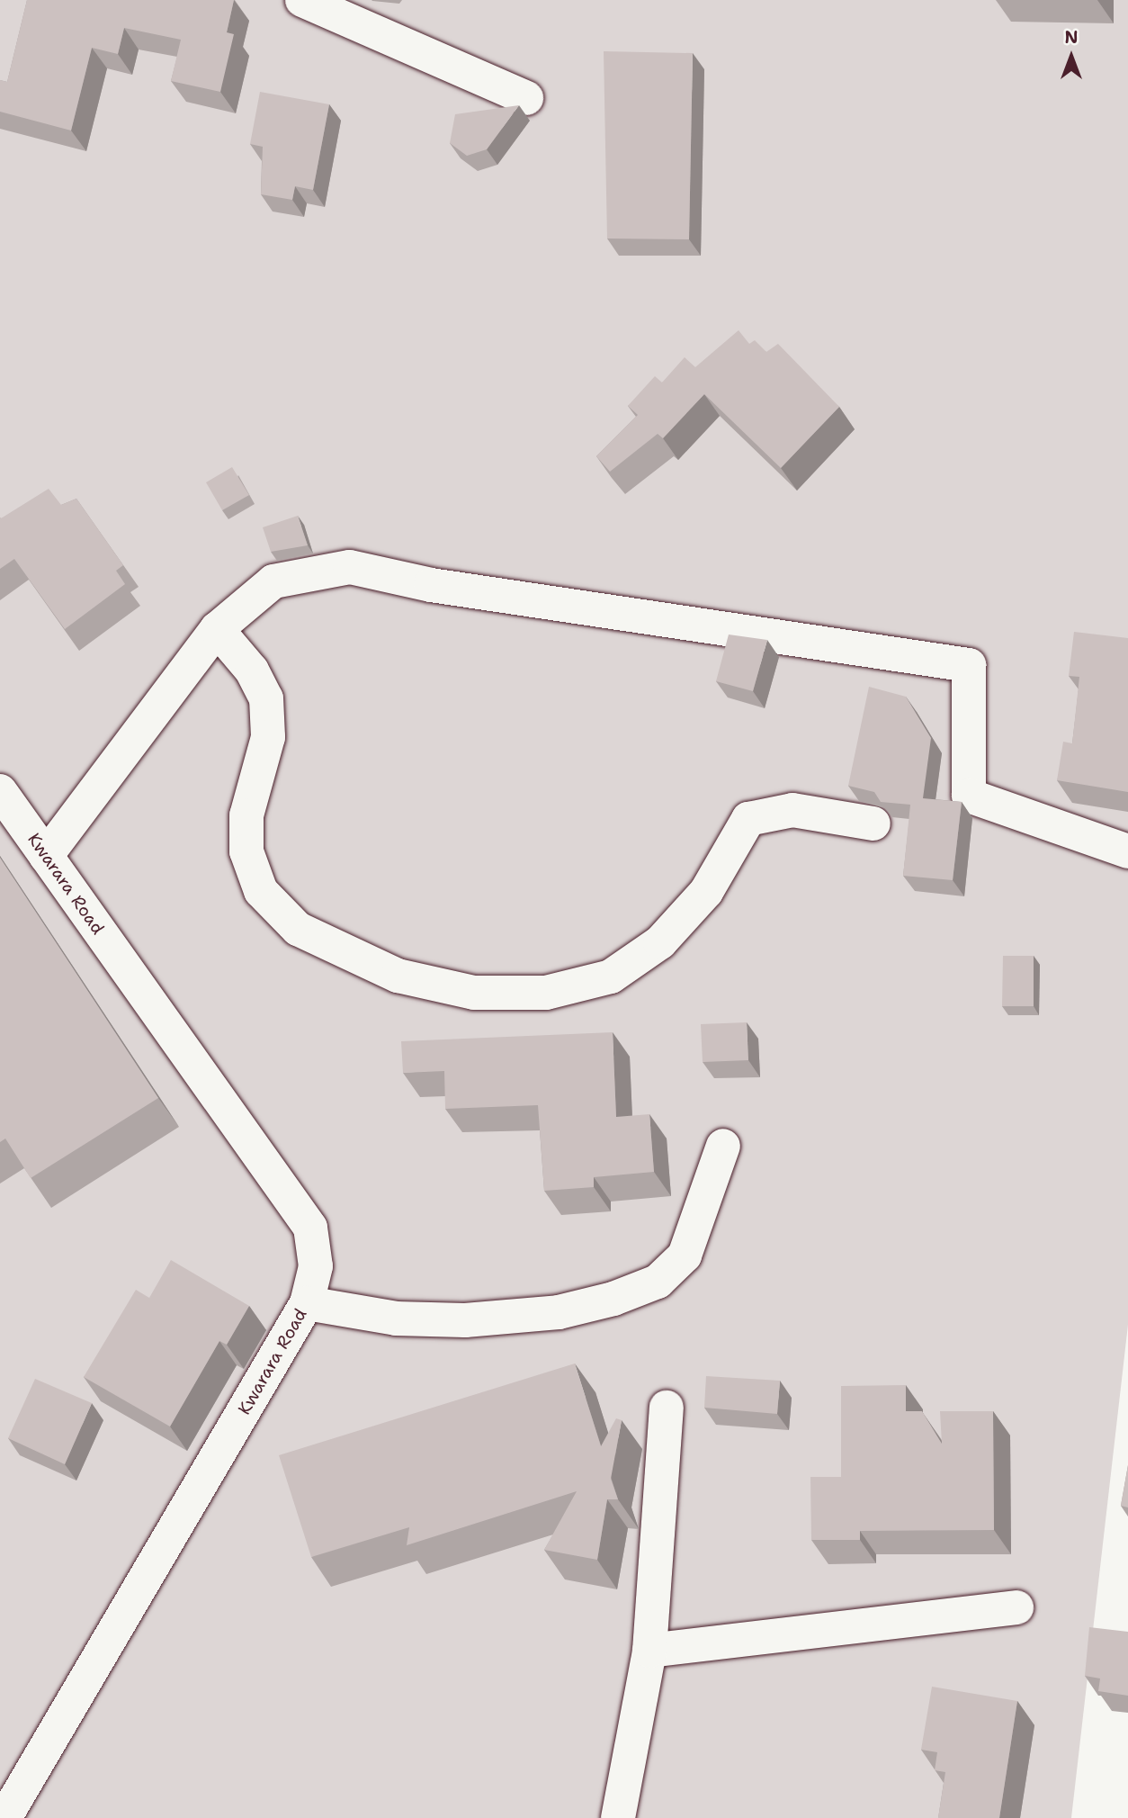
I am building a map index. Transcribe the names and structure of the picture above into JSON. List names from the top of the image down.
{
  "streets": {
    "street": ["Kwarara Road"]
  },
  "north": "top"
}
